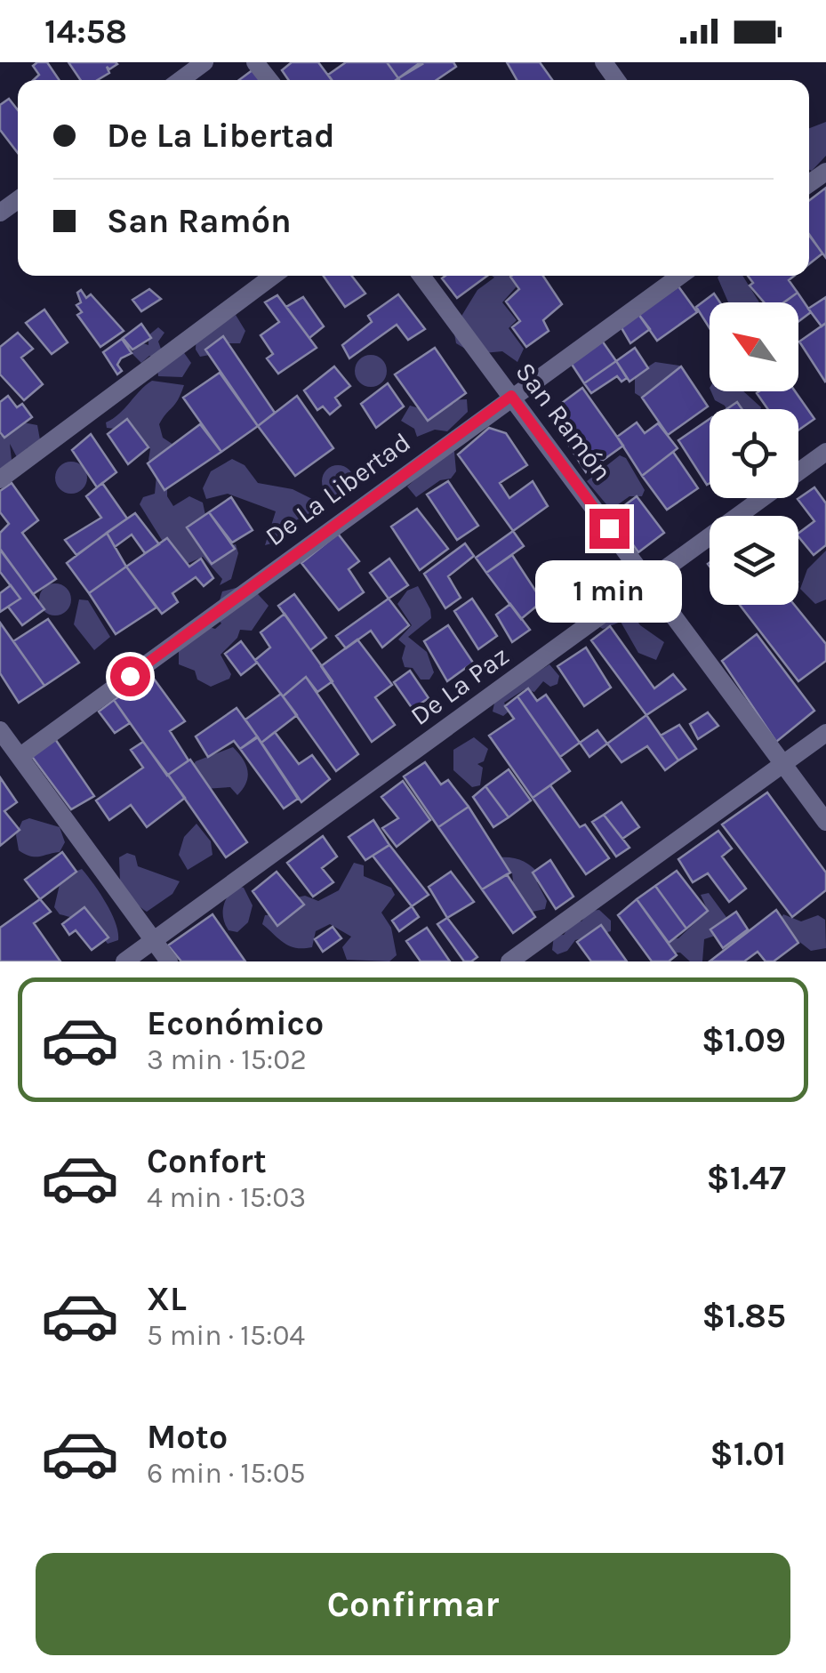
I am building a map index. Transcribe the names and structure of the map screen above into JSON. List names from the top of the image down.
{
  "streets": {
    "street": ["San Ramón", "De La Libertad", "De La Paz"]
  },
  "crossings": [
    ["San Ramón", "De La Libertad"],
    ["San Ramón", "De La Paz"]
  ],
  "north": "top left",
  "page": {
    "status": "14:58",
    "banner": ["De La Libertad", "San Ramón"],
    "bubble": "1 min",
    "list": [
      {
        "name": "Económico",
        "note": "3 min · 15:02",
        "value": "$1.09"
      },
      {
        "name": "Confort",
        "note": "4 min · 15:03",
        "value": "$1.47"
      },
      {
        "name": "XL",
        "note": "5 min · 15:04",
        "value": "$1.85"
      },
      {
        "name": "Moto",
        "note": "6 min · 15:05",
        "value": "$1.01"
      }
    ],
    "buttons": "Confirmar"
  }
}
